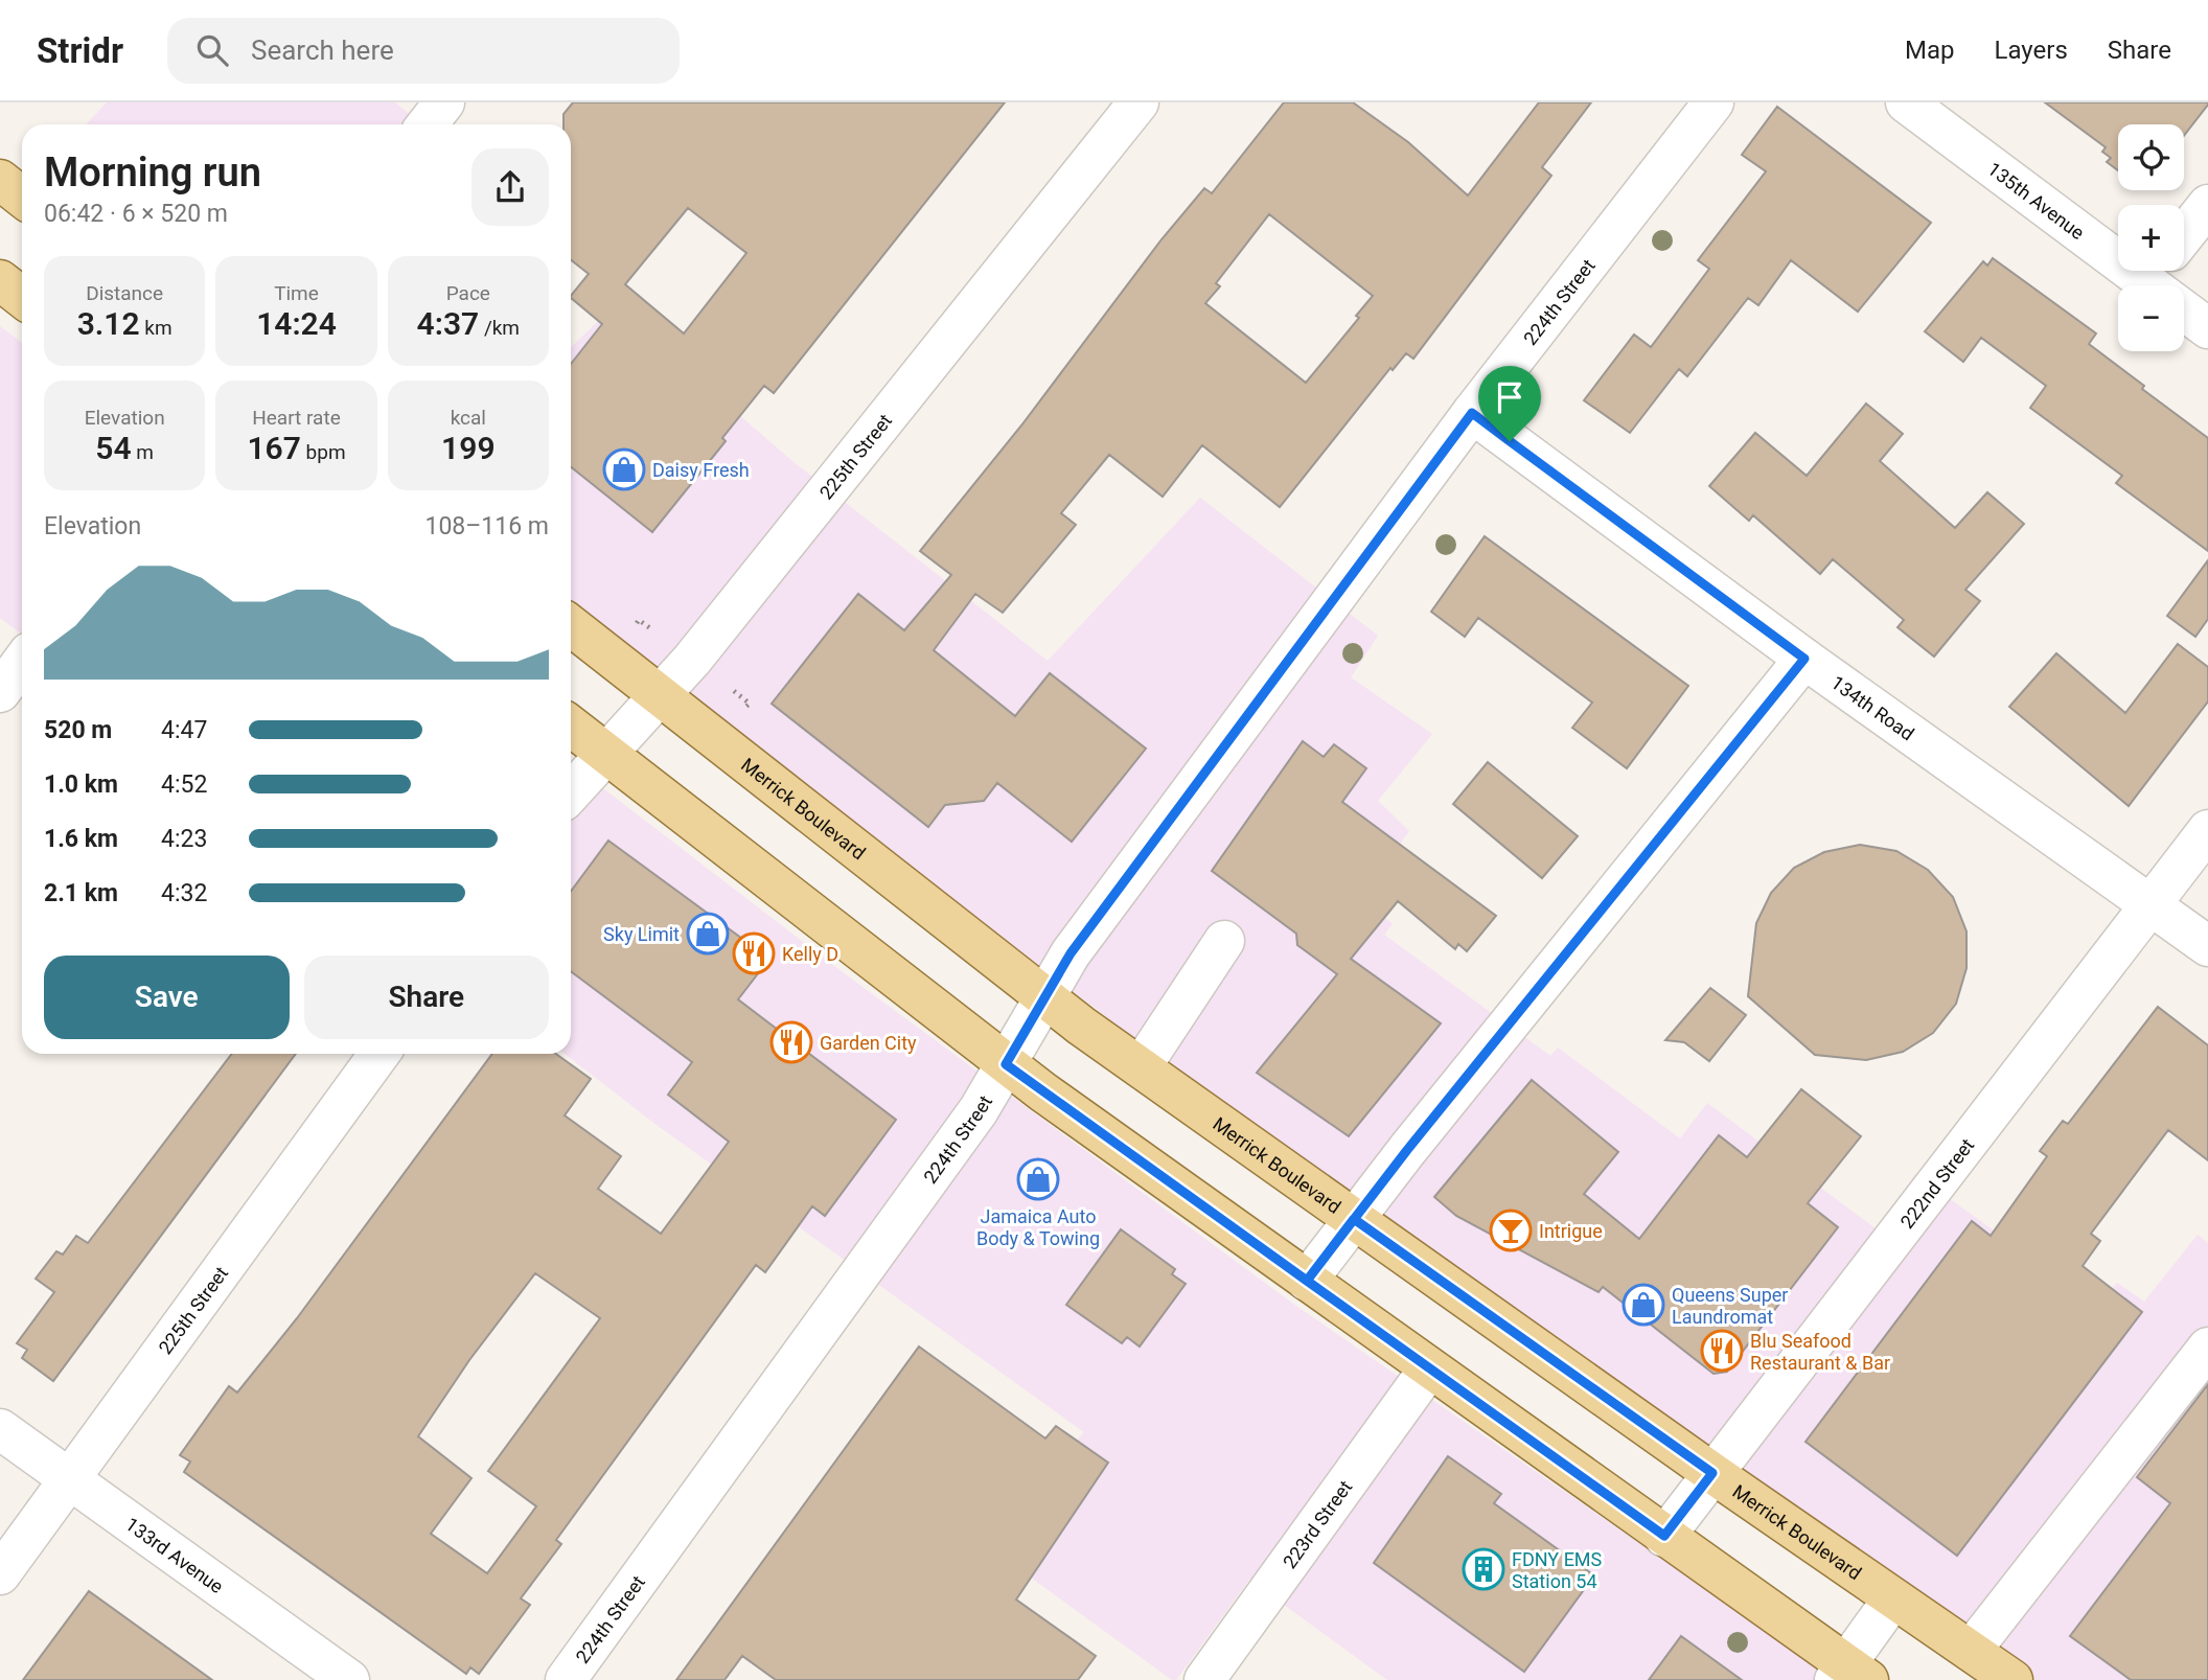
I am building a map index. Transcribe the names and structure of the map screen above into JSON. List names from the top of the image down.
{
  "streets": {
    "main road": ["Merrick Boulevard"],
    "street": [
      "135th Avenue",
      "224th Street",
      "225th Street",
      "134th Road",
      "222nd Street",
      "223rd Street",
      "133rd Avenue"
    ]
  },
  "crossings": [
    ["224th Street", "134th Road"],
    ["224th Street", "Merrick Boulevard"],
    ["225th Street", "Merrick Boulevard"],
    ["225th Street", "133rd Avenue"],
    ["134th Road", "222nd Street"],
    ["Merrick Boulevard", "222nd Street"]
  ],
  "places": {
    "shop": [
      "Daisy Fresh",
      "Sky Limit",
      "Jamaica Auto Body & Towing",
      "Queens Super Laundromat"
    ],
    "restaurant": ["Kelly D", "Garden City", "Blu Seafood Restaurant & Bar"],
    "bar": ["Intrigue"],
    "building": ["FDNY EMS Station 54"]
  },
  "page": {
    "header": "Stridr",
    "search": "Search here",
    "nav": ["Map", "Layers", "Share"],
    "map_buttons": ["+", "−"],
    "heading": ["Morning run", "06:42 · 6 × 520 m"],
    "stats": [
      ["Distance", "3.12 km"],
      ["Time", "14:24"],
      ["Pace", "4:37 /km"],
      ["Elevation", "54 m"],
      ["Heart rate", "167 bpm"],
      ["kcal", "199"]
    ],
    "chart": ["Elevation", "108–116 m"],
    "list": [
      {
        "name": "520 m",
        "note": "4:47"
      },
      {
        "name": "1.0 km",
        "note": "4:52"
      },
      {
        "name": "1.6 km",
        "note": "4:23"
      },
      {
        "name": "2.1 km",
        "note": "4:32"
      }
    ],
    "buttons": ["Save", "Share"]
  }
}
